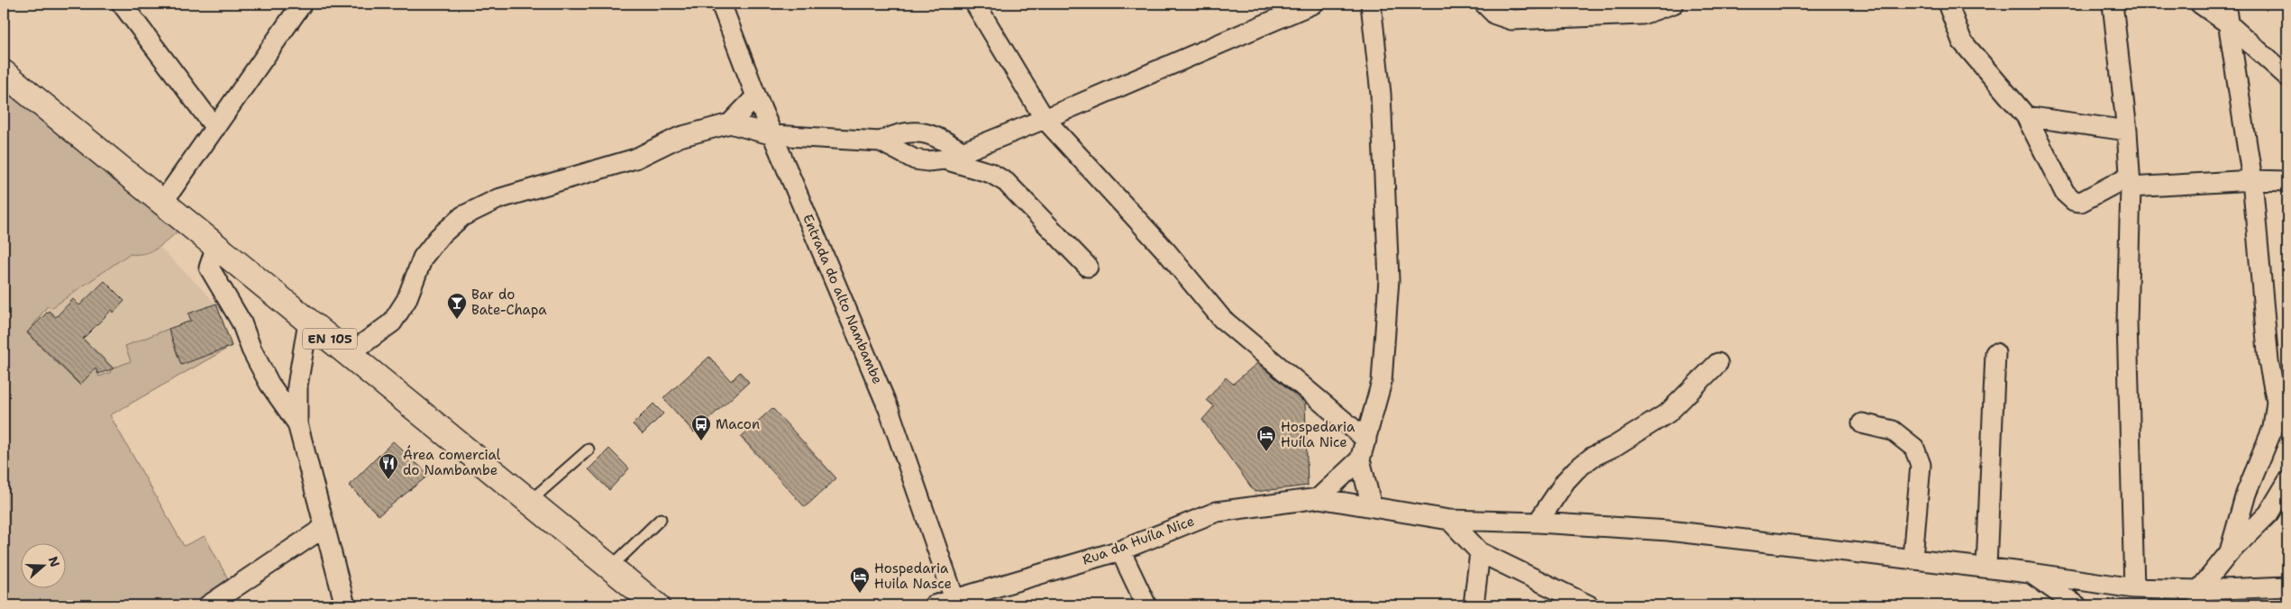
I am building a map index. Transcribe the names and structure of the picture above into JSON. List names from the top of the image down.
{
  "streets": {
    "main road": ["EN 105"],
    "street": ["Entrada do alto Nambambe", "Rua da Huíla Nice"]
  },
  "crossings": [
    ["Entrada do alto Nambambe", "Rua da Huíla Nice"]
  ],
  "places": {
    "bar": ["Bar do Bate-Chapa"],
    "bus stop": ["Macon"],
    "hotel": ["Hospedaria Huíla Nice", "Hospedaria Huila Nasce"],
    "restaurant": ["Área comercial do Nambambe"]
  },
  "north": "right"
}
